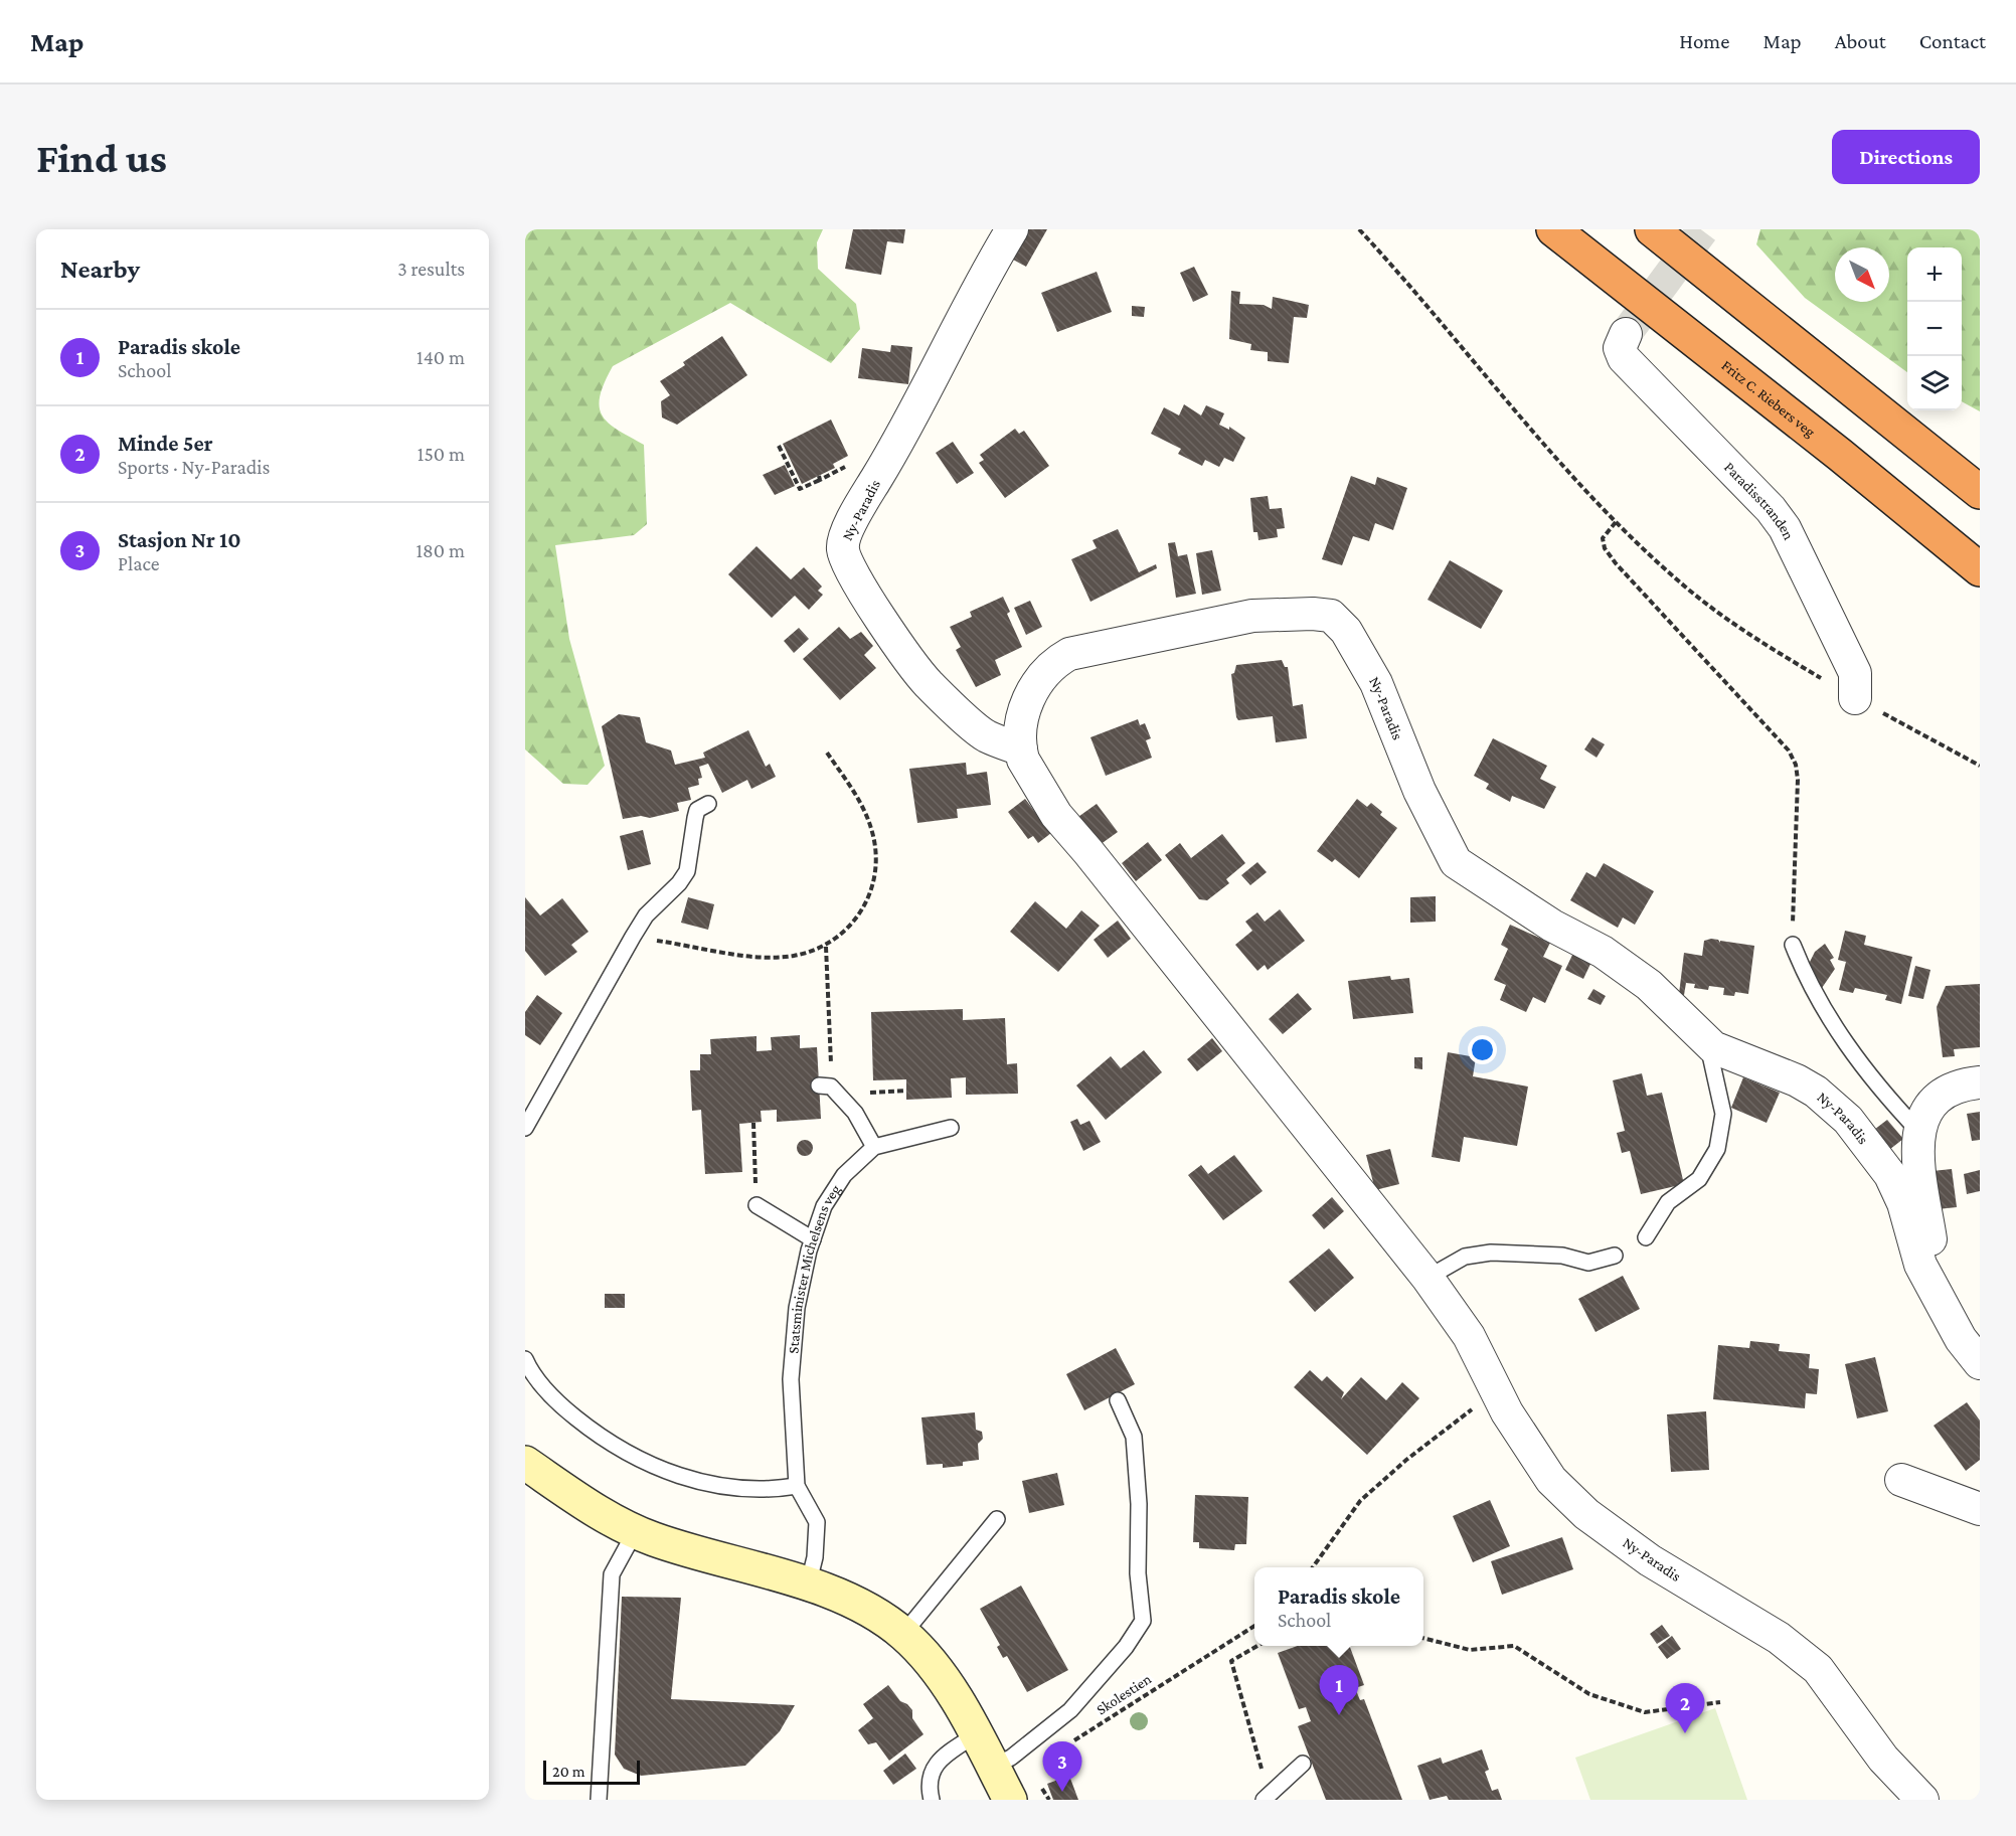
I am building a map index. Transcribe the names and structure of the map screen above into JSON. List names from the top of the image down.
{
  "streets": {
    "highway": ["Fritz C. Riebers veg"],
    "street": ["Paradisstranden", "Ny-Paradis"],
    "lane": ["Statsminister Michelsens veg"],
    "path": ["Skolestien"]
  },
  "scale_bar": "20 m",
  "north": "bottom right",
  "page": {
    "header": "Map",
    "nav": [
      "Home",
      "Map",
      "About",
      "Contact"
    ],
    "buttons": "Directions",
    "title": "Find us",
    "heading": ["Nearby", "3 results"],
    "map_buttons": ["+", "−"],
    "list": [
      {
        "mark": "1",
        "name": "Paradis skole",
        "note": "School",
        "value": "140 m"
      },
      {
        "mark": "2",
        "name": "Minde 5er",
        "note": "Sports · Ny-Paradis",
        "value": "150 m"
      },
      {
        "mark": "3",
        "name": "Stasjon Nr 10",
        "note": "Place",
        "value": "180 m"
      }
    ],
    "popup": ["Paradis skole", "School"],
    "pins": ["1", "2", "3"],
    "scale": "20 m"
  }
}
